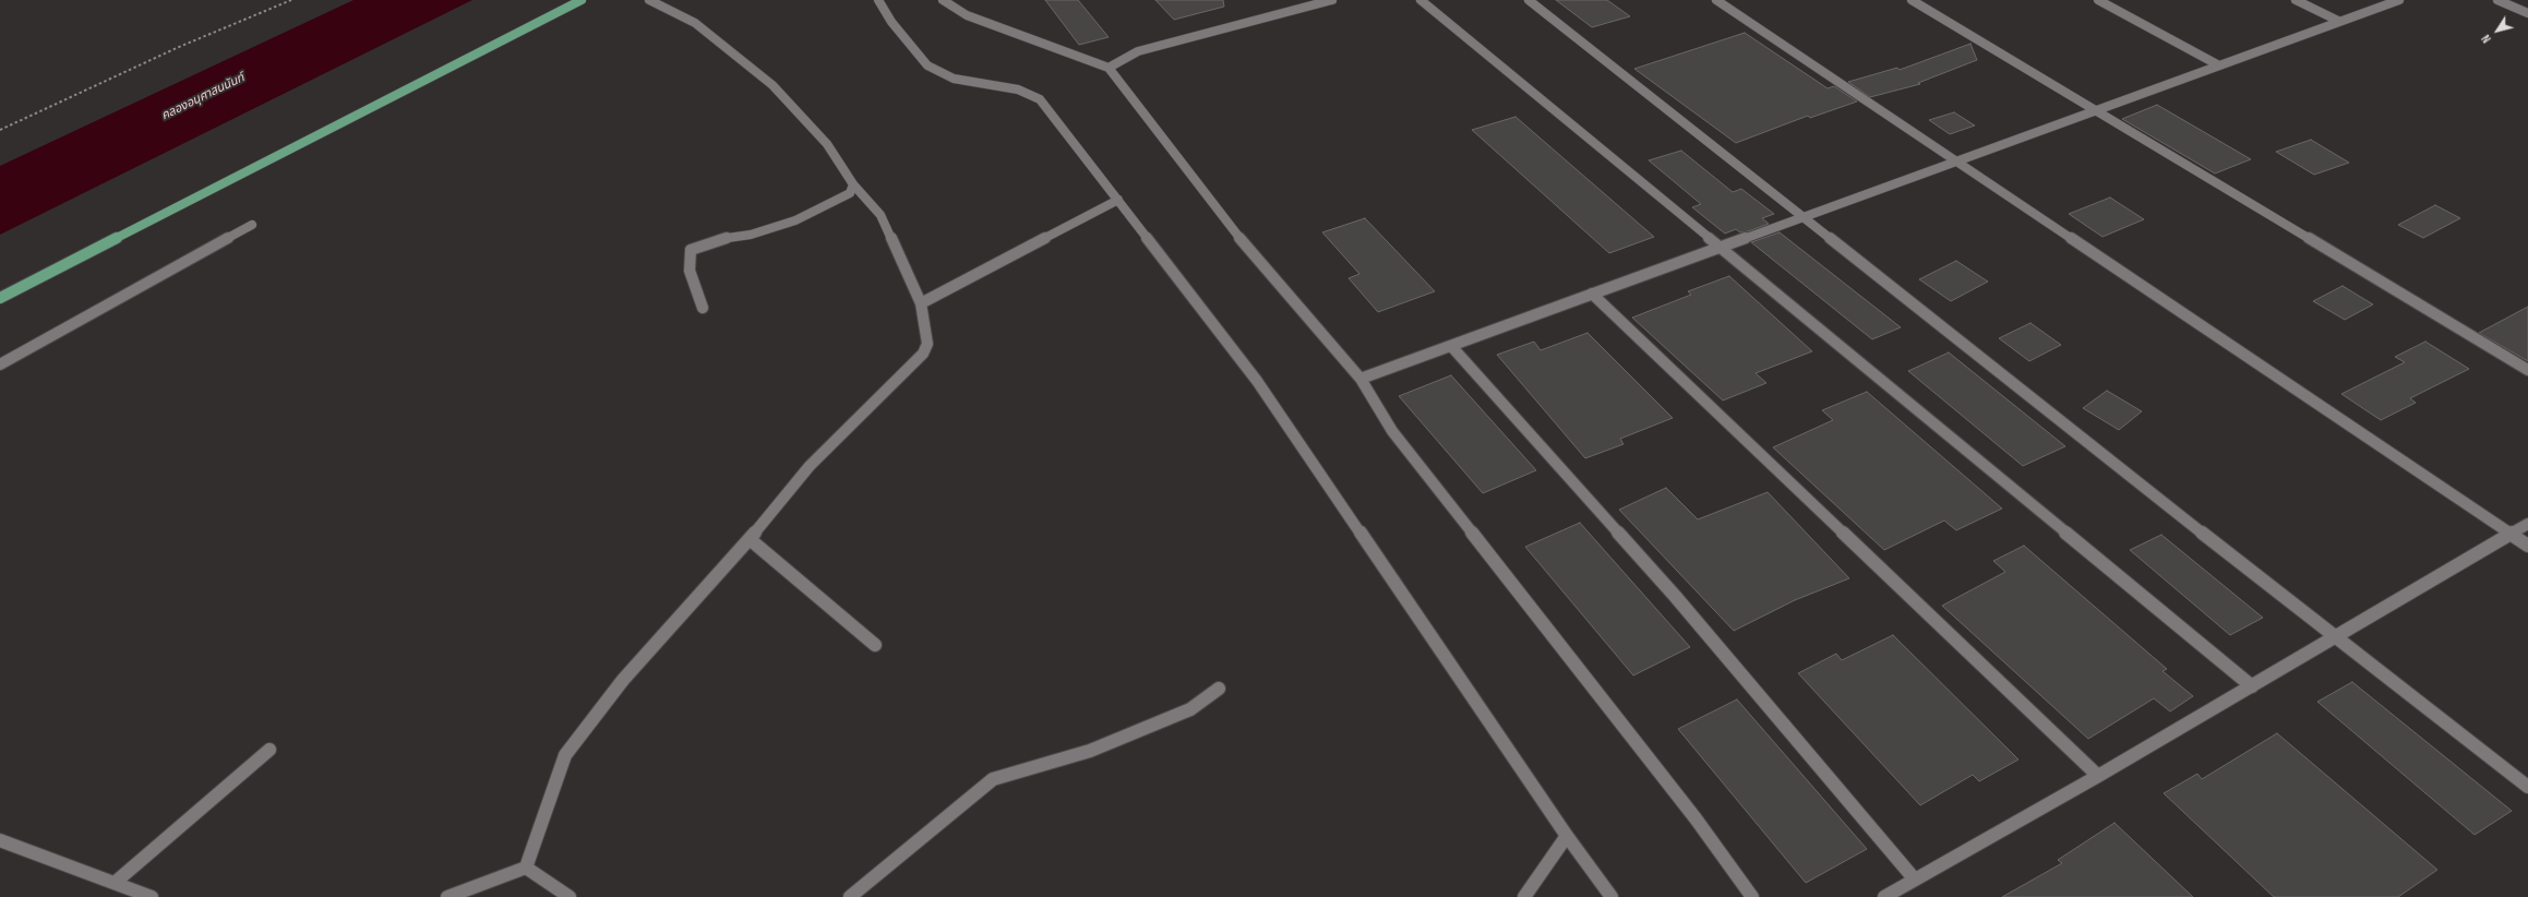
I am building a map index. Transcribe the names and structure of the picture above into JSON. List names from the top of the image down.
{
  "water": ["คลองอนุศาสนนันท์"],
  "north": "bottom left"
}
